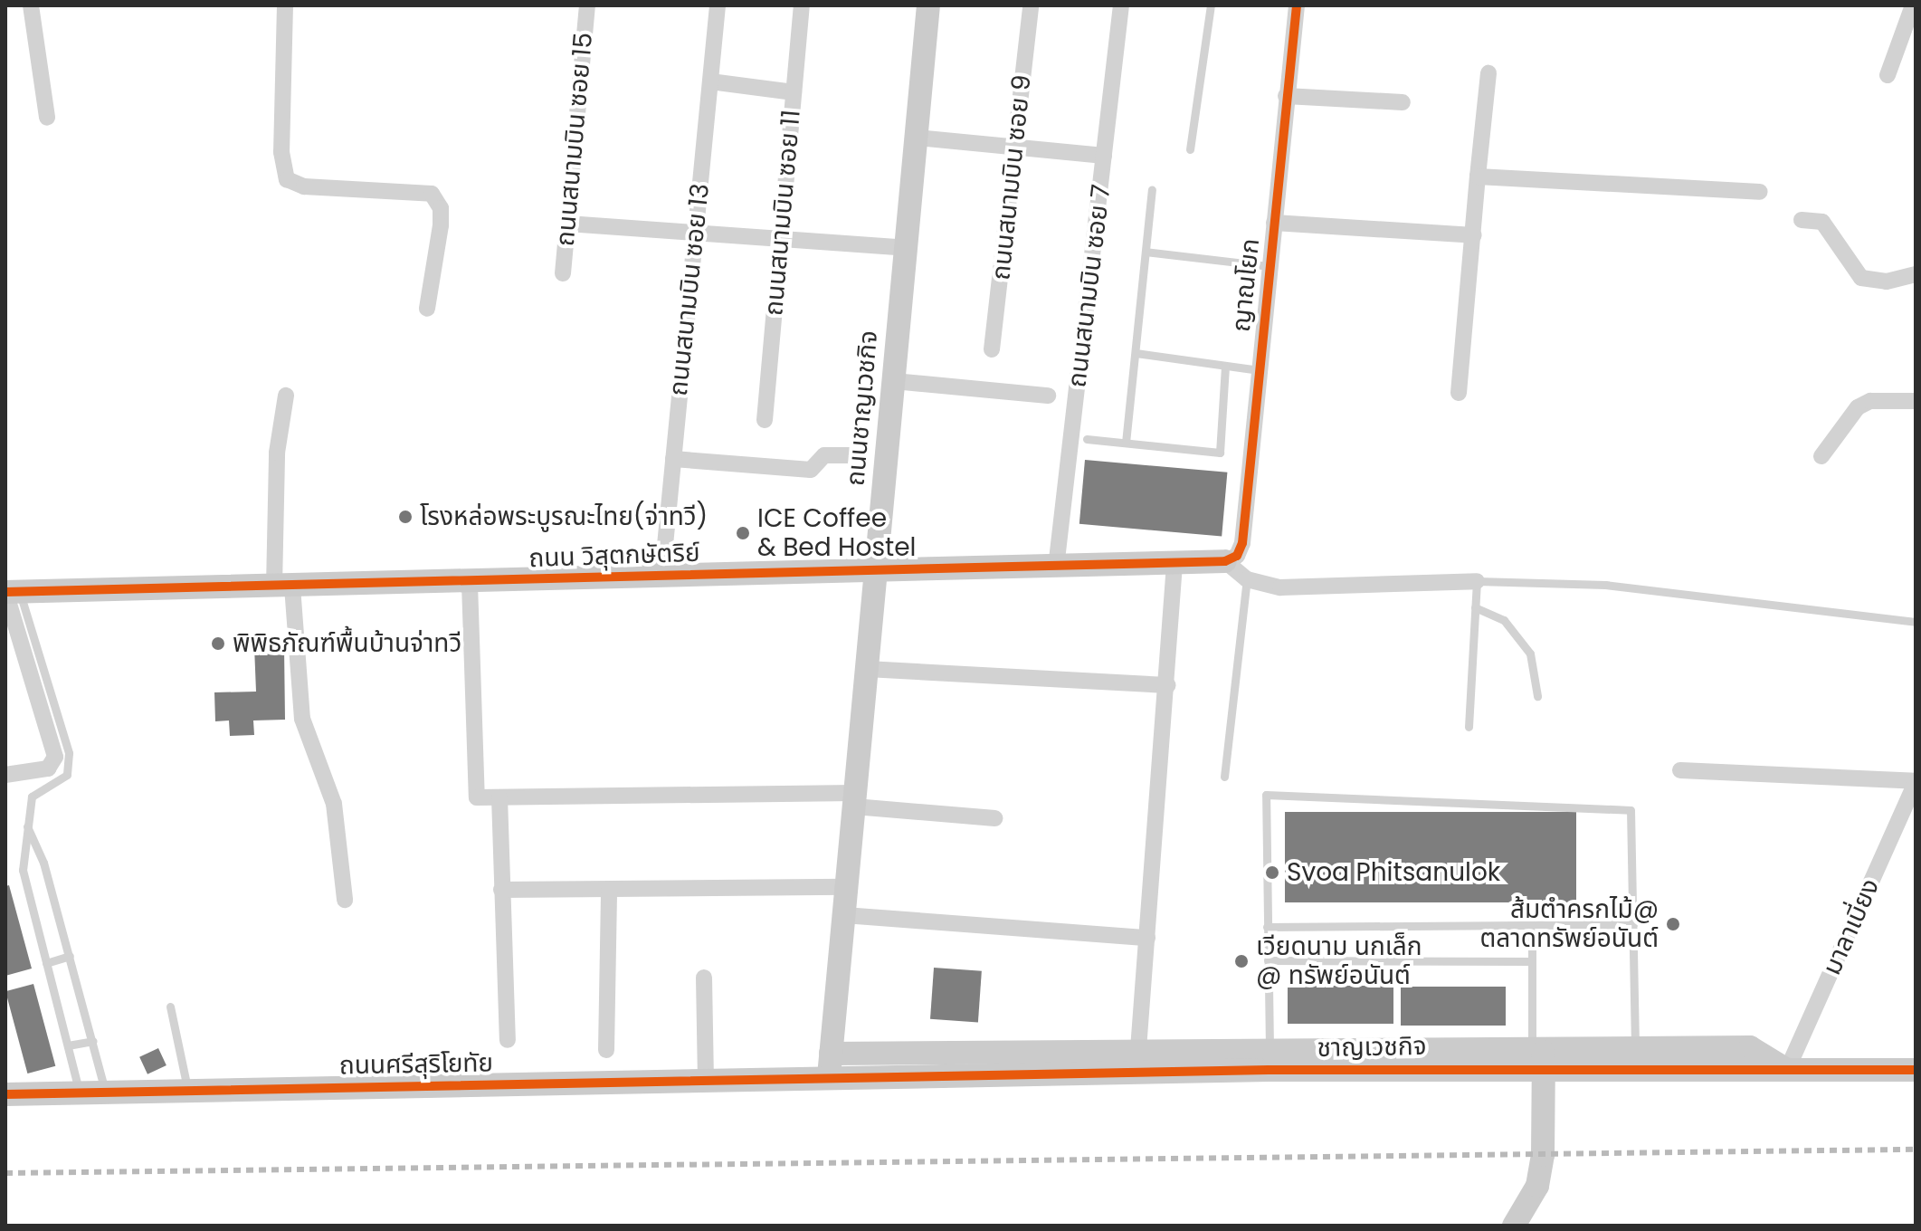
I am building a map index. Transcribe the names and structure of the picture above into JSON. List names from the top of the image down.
{
  "streets": {
    "street": [
      "ถนนสนามบิน ซอย 15",
      "ถนนสนามบิน ซอย 9",
      "ถนนสนามบิน ซอย 11",
      "ญาณโยก",
      "ถนนสนามบิน ซอย 7",
      "ถนนสนามบิน ซอย 13",
      "ถนนชาญเวชกิจ",
      "ถนน วิสุตกษัตริย์",
      "มาลาเบี่ยง",
      "ชาญเวชกิจ",
      "ถนนศรีสุริโยทัย"
    ]
  },
  "crossings": [
    ["ญาณโยก", "ถนน วิสุตกษัตริย์"],
    ["ถนนสนามบิน ซอย 7", "ถนน วิสุตกษัตริย์"],
    ["ถนนสนามบิน ซอย 13", "ถนน วิสุตกษัตริย์"],
    ["ถนนชาญเวชกิจ", "ถนน วิสุตกษัตริย์"],
    ["ถนนชาญเวชกิจ", "ชาญเวชกิจ"],
    ["ถนนชาญเวชกิจ", "ถนนศรีสุริโยทัย"],
    ["มาลาเบี่ยง", "ชาญเวชกิจ"],
    ["ชาญเวชกิจ", "ถนนศรีสุริโยทัย"]
  ],
  "places": [
    "โรงหล่อพระบูรณะไทย(จ่าทวี)",
    "ICE Coffee & Bed Hostel",
    "พิพิธภัณฑ์พื้นบ้านจ่าทวี",
    "Svoa Phitsanulok",
    "ส้มตำครกไม้@ ตลาดทรัพย์อนันต์",
    "เวียดนาม นกเล็ก @ ทรัพย์อนันต์"
  ]
}
